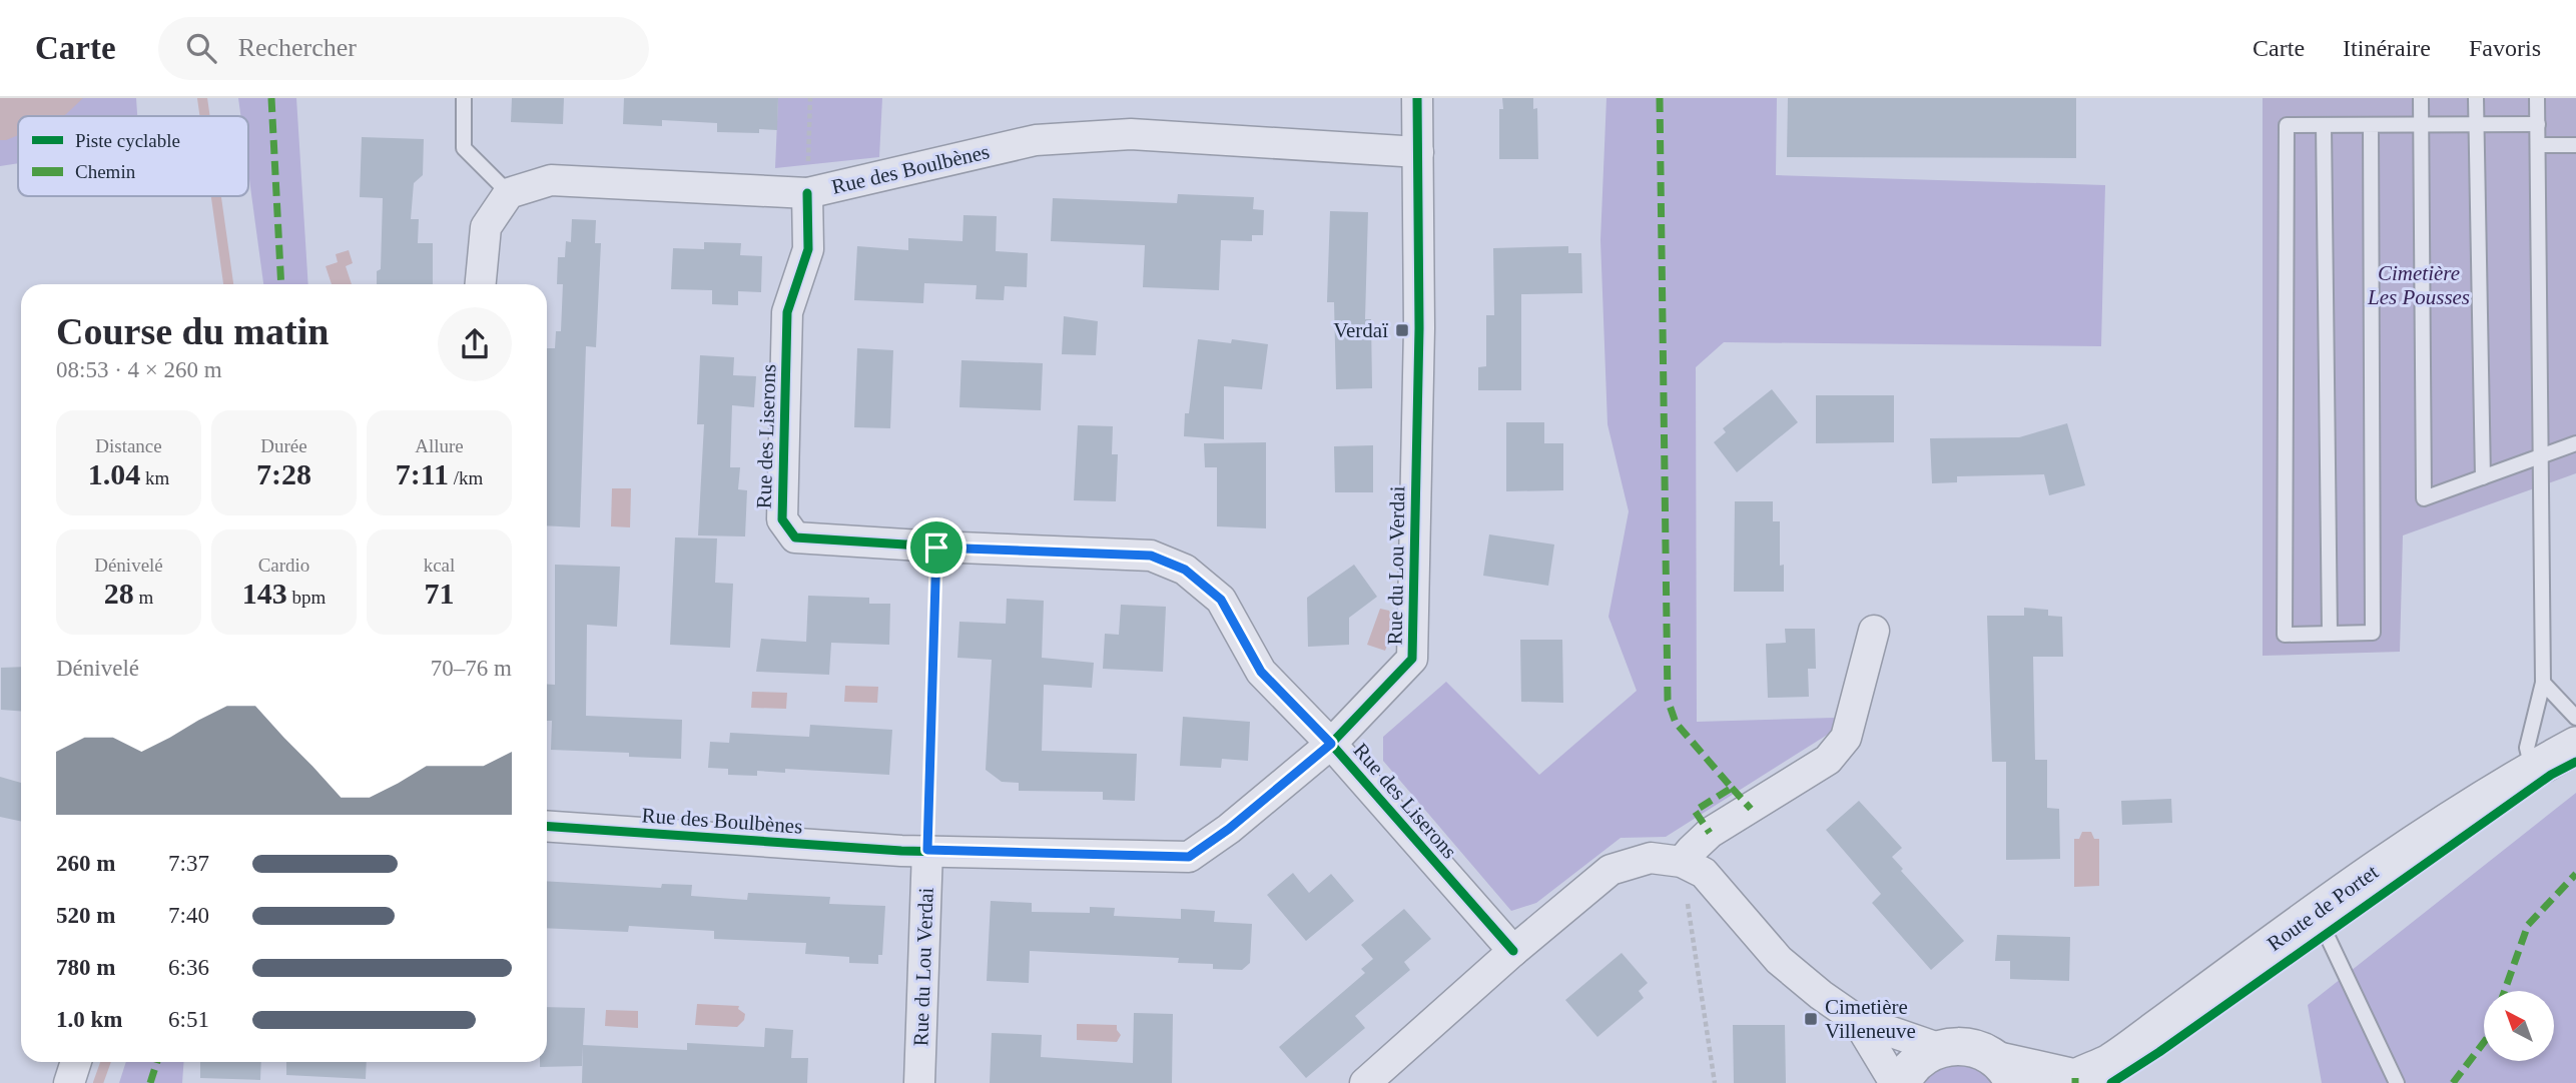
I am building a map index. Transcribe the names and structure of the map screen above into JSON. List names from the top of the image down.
{
  "streets": {
    "street": [
      "Rue des Boulbènes",
      "Rue des Liserons",
      "Rue du Lou Verdai",
      "Route de Portet"
    ]
  },
  "crossings": [
    ["Rue des Boulbènes", "Rue des Liserons"],
    ["Rue des Boulbènes", "Rue du Lou Verdai"],
    ["Rue des Liserons", "Rue du Lou Verdai"]
  ],
  "parks": ["Cimetière Les Pousses"],
  "places": {
    "transit": ["Verdaï", "Cimetière Villeneuve"]
  },
  "legend": ["Piste cyclable", "Chemin"],
  "north": "top left",
  "page": {
    "header": "Carte",
    "search": "Rechercher",
    "nav": ["Carte", "Itinéraire", "Favoris"],
    "heading": ["Course du matin", "08:53 · 4 × 260 m"],
    "stats": [
      ["Distance", "1.04 km"],
      ["Durée", "7:28"],
      ["Allure", "7:11 /km"],
      ["Dénivelé", "28 m"],
      ["Cardio", "143 bpm"],
      ["kcal", "71"]
    ],
    "chart": ["Dénivelé", "70–76 m"],
    "list": [
      {
        "name": "260 m",
        "note": "7:37"
      },
      {
        "name": "520 m",
        "note": "7:40"
      },
      {
        "name": "780 m",
        "note": "6:36"
      },
      {
        "name": "1.0 km",
        "note": "6:51"
      }
    ]
  }
}
